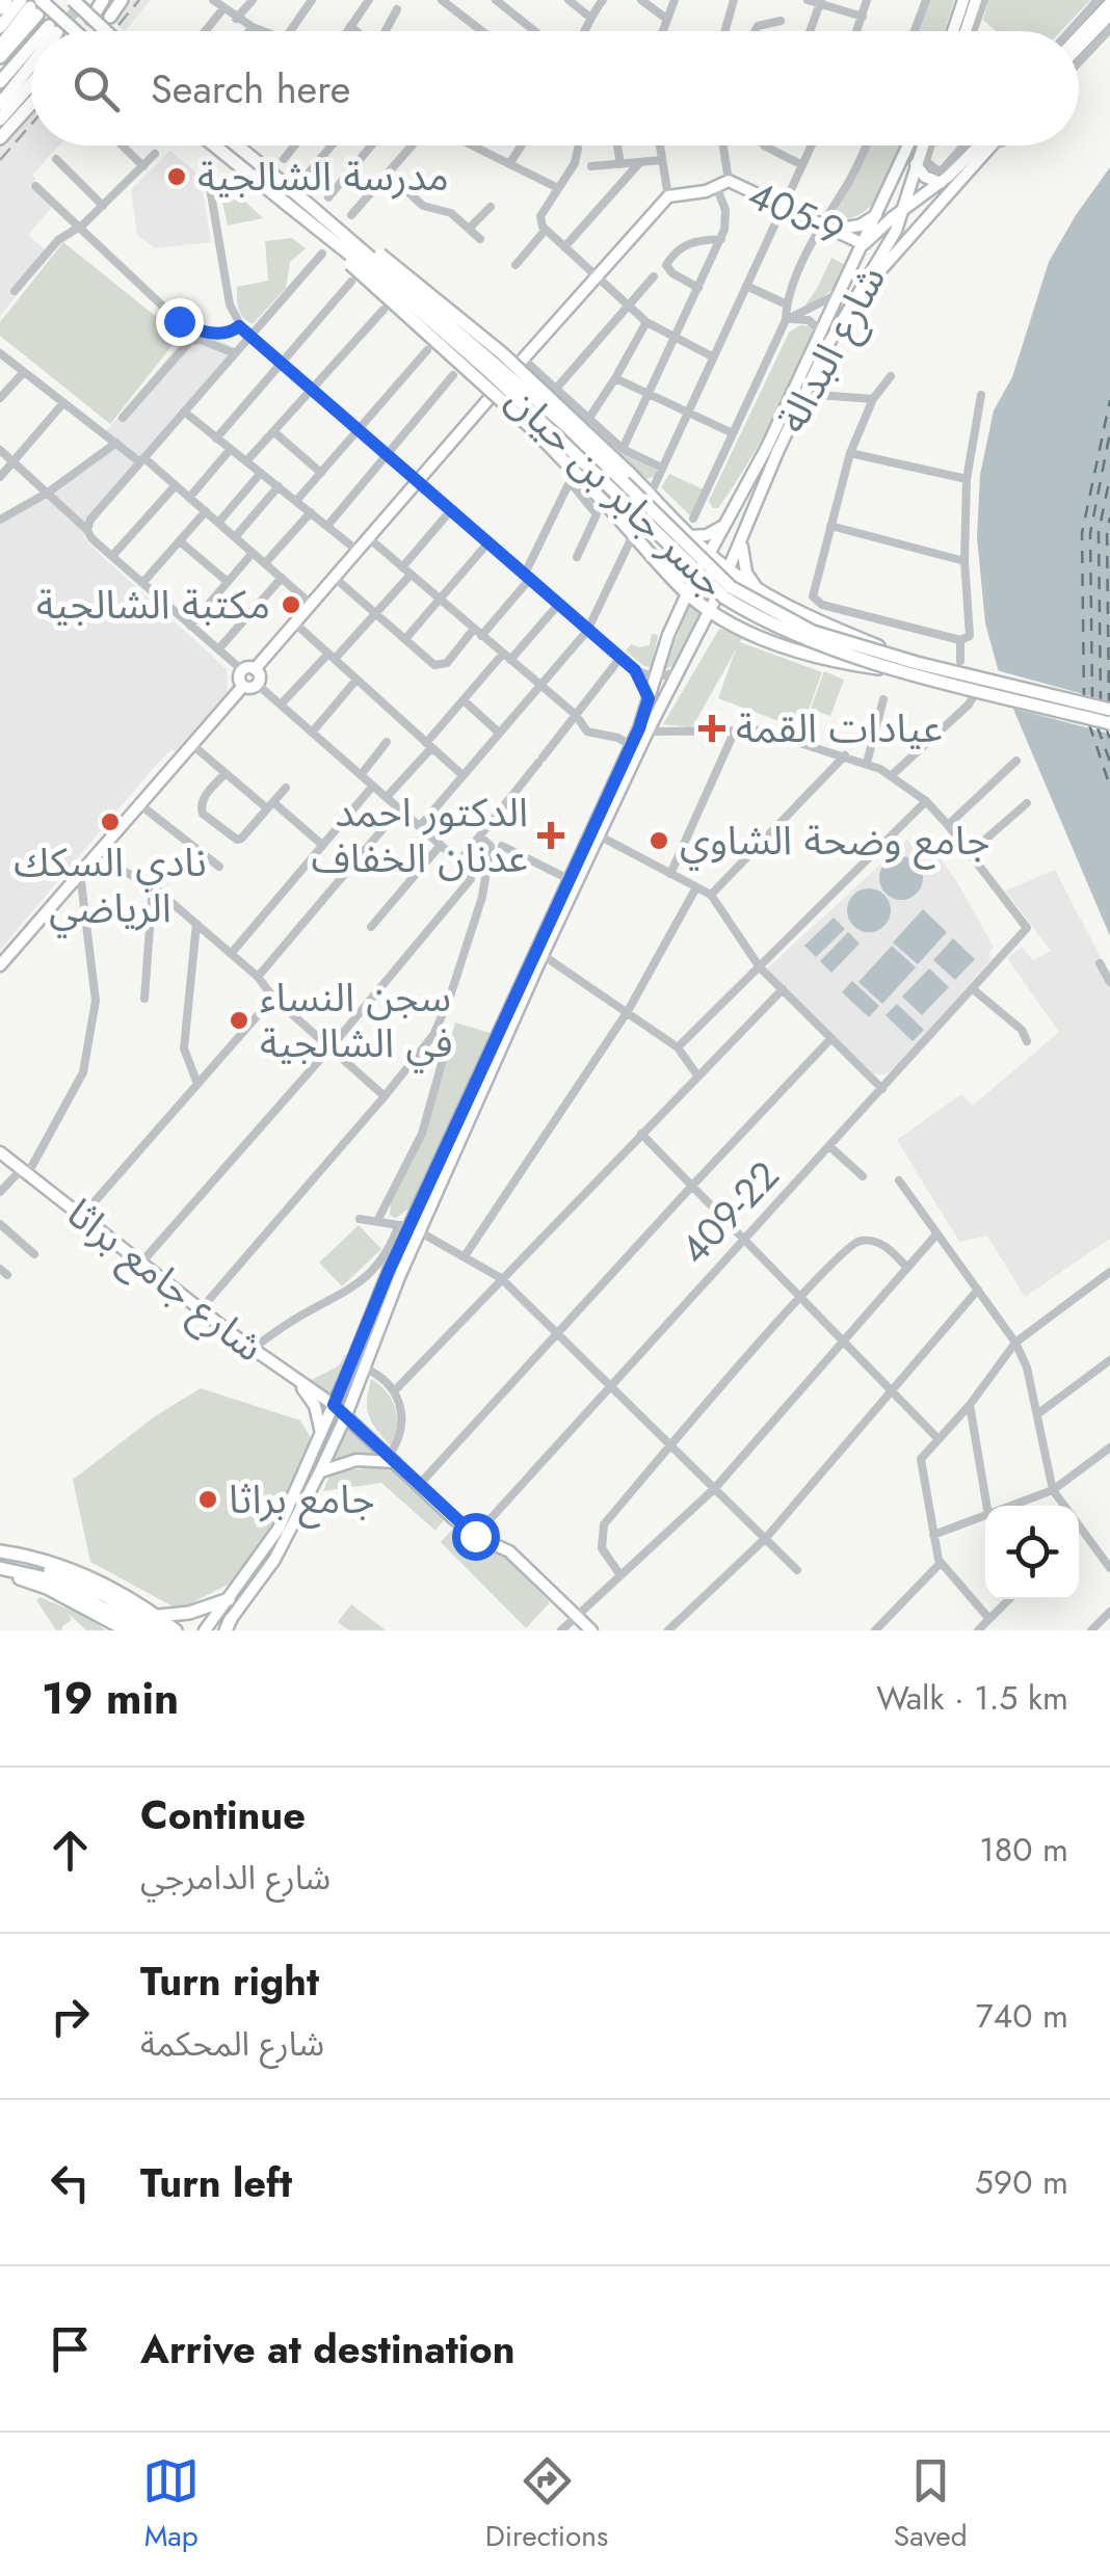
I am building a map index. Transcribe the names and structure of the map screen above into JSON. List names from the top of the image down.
{
  "streets": {
    "main road": [
      "405-9",
      "شارع البدالة",
      "جسر جابر بن حيان",
      "شارع جامع براثا"
    ],
    "street": ["409-22"]
  },
  "crossings": [
    ["405-9", "شارع البدالة"],
    ["409-22", "شارع جامع براثا"]
  ],
  "places": {
    "other": [
      "مدرسة الشالجية",
      "مكتبة الشالجية",
      "نادي السكك الرياضي",
      "جامع وضحة الشاوي",
      "سجن النساء في الشالجية",
      "جامع براثا"
    ],
    "health": ["عيادات القمة", "الدكتور احمد عدنان الخفاف"]
  },
  "page": {
    "search": "Search here",
    "heading": ["19 min", "Walk · 1.5 km"],
    "list": [
      ["Continue", "شارع الدامرجي", "180 m"],
      ["Turn right", "شارع المحكمة", "740 m"],
      ["Turn left", "590 m"],
      "Arrive at destination"
    ],
    "nav": ["Map", "Directions", "Saved"]
  }
}
